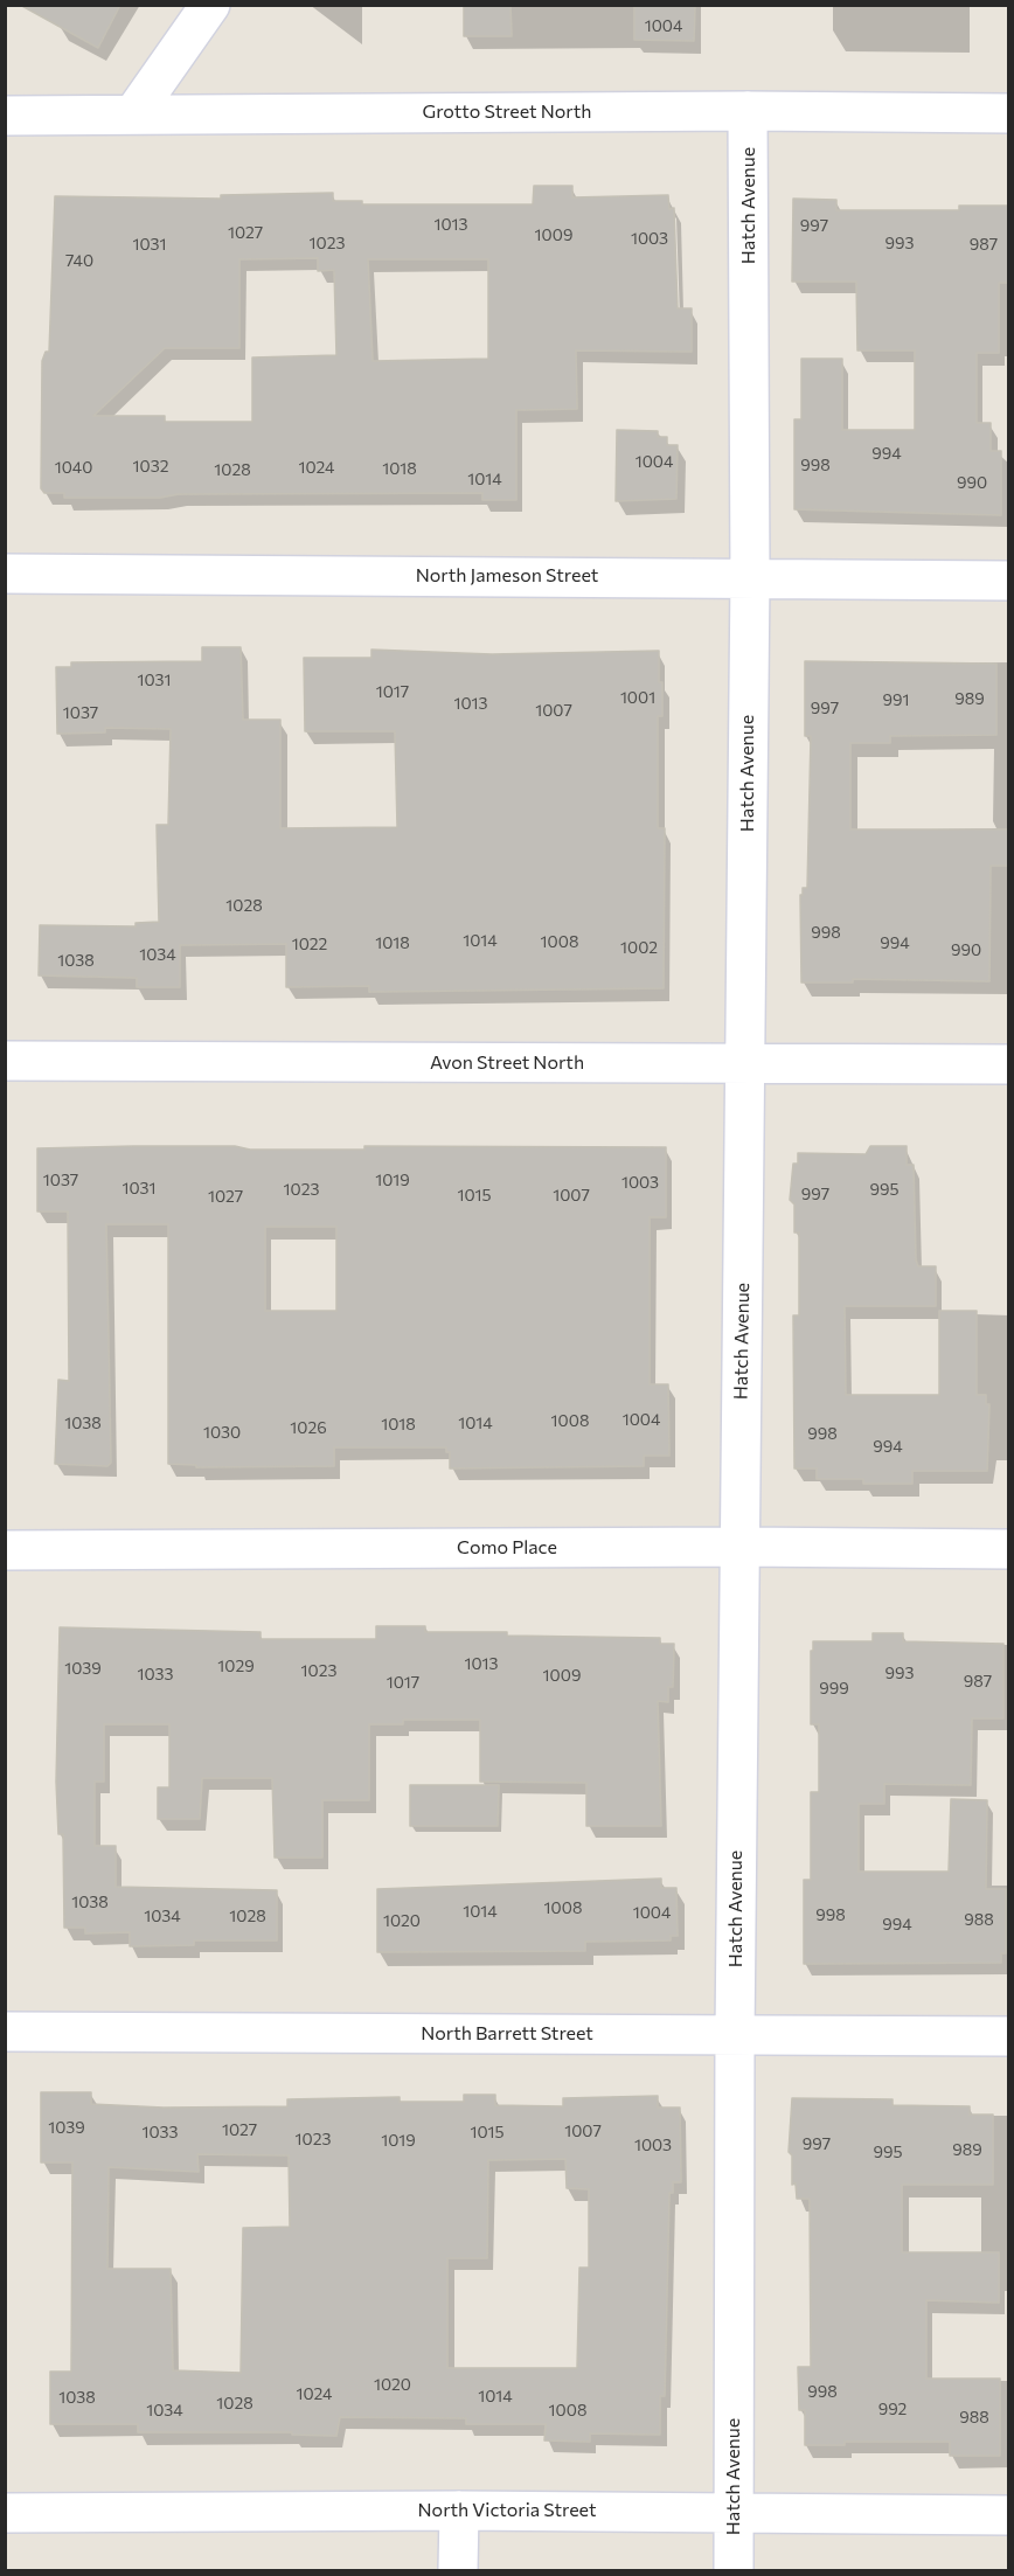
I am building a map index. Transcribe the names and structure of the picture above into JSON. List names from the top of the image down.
{
  "streets": {
    "street": [
      "Grotto Street North",
      "Hatch Avenue",
      "North Jameson Street",
      "Avon Street North",
      "Como Place",
      "North Barrett Street",
      "North Victoria Street"
    ]
  },
  "crossings": [
    ["Grotto Street North", "Hatch Avenue"],
    ["Hatch Avenue", "North Jameson Street"],
    ["Hatch Avenue", "Avon Street North"],
    ["Hatch Avenue", "Como Place"],
    ["Hatch Avenue", "North Barrett Street"],
    ["Hatch Avenue", "North Victoria Street"]
  ],
  "house_numbers": [
    "1004",
    "1013",
    "997",
    "1027",
    "1009",
    "1003",
    "1023",
    "993",
    "1031",
    "987",
    "740",
    "994",
    "1004",
    "998",
    "1032",
    "1040",
    "1024",
    "1018",
    "1028",
    "1014",
    "990",
    "1031",
    "1017",
    "1001",
    "989",
    "991",
    "1013",
    "997",
    "1007",
    "1037",
    "1028",
    "998",
    "1014",
    "1008",
    "1018",
    "994",
    "1022",
    "1002",
    "990",
    "1034",
    "1038",
    "1037",
    "1019",
    "1003",
    "1031",
    "1023",
    "995",
    "997",
    "1015",
    "1007",
    "1027",
    "1004",
    "1008",
    "1038",
    "1014",
    "1018",
    "1026",
    "1030",
    "998",
    "994",
    "1013",
    "1029",
    "1039",
    "1023",
    "993",
    "1033",
    "1009",
    "987",
    "1017",
    "999",
    "1038",
    "1008",
    "1014",
    "1004",
    "998",
    "1034",
    "1028",
    "988",
    "1020",
    "994",
    "1039",
    "1027",
    "1007",
    "1033",
    "1015",
    "1023",
    "1019",
    "997",
    "1003",
    "989",
    "995",
    "1020",
    "998",
    "1024",
    "1014",
    "1038",
    "1028",
    "992",
    "1034",
    "1008",
    "988"
  ]
}
